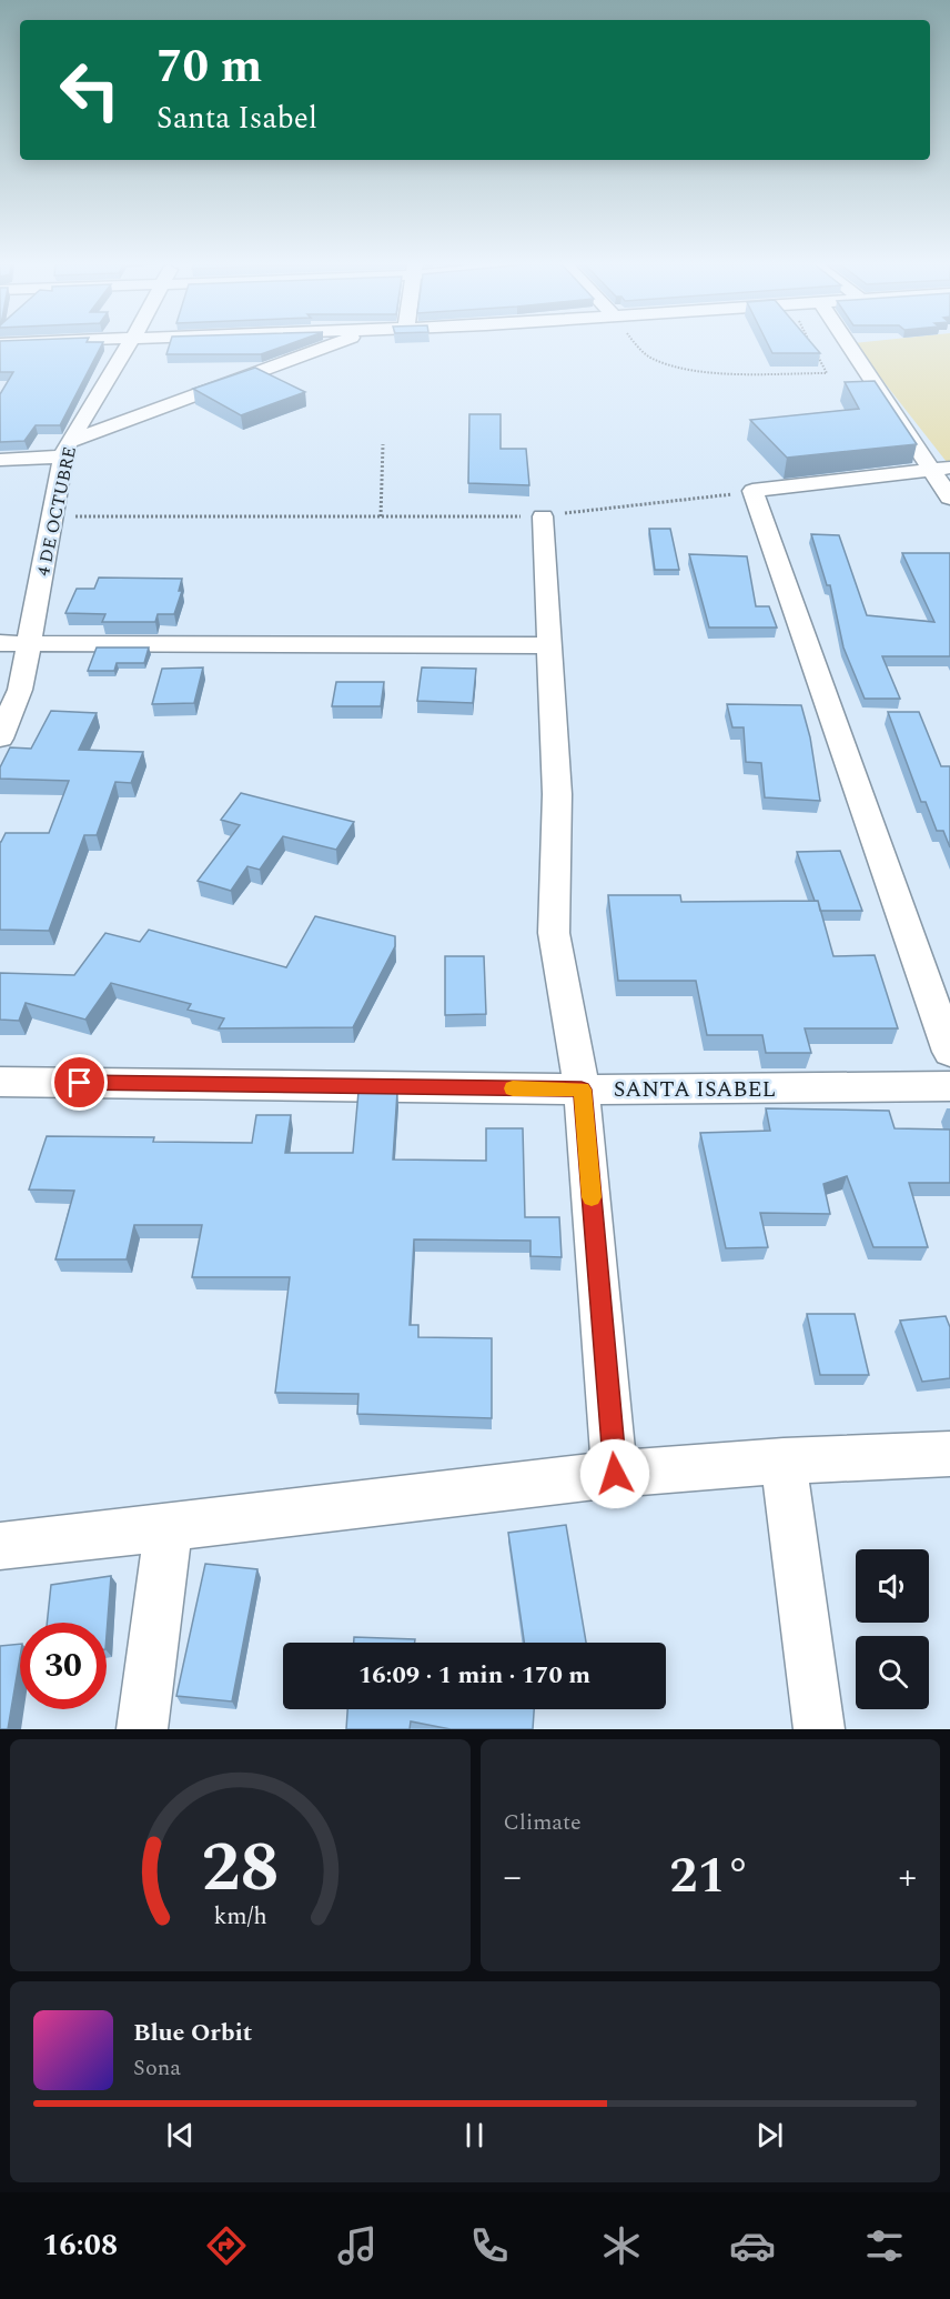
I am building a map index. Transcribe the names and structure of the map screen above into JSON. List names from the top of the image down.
{
  "streets": {
    "street": ["4 DE OCTUBRE", "SANTA ISABEL"]
  },
  "page": {
    "turn": ["70 m", "Santa Isabel"],
    "limit": "30",
    "trip": "16:09 · 1 min · 170 m",
    "tile": "Climate",
    "heat": ["−", "21°", "+"],
    "song": ["Blue Orbit", "Sona"],
    "tabs": "16:08",
    "gauge": ["28", "km/h"]
  }
}
